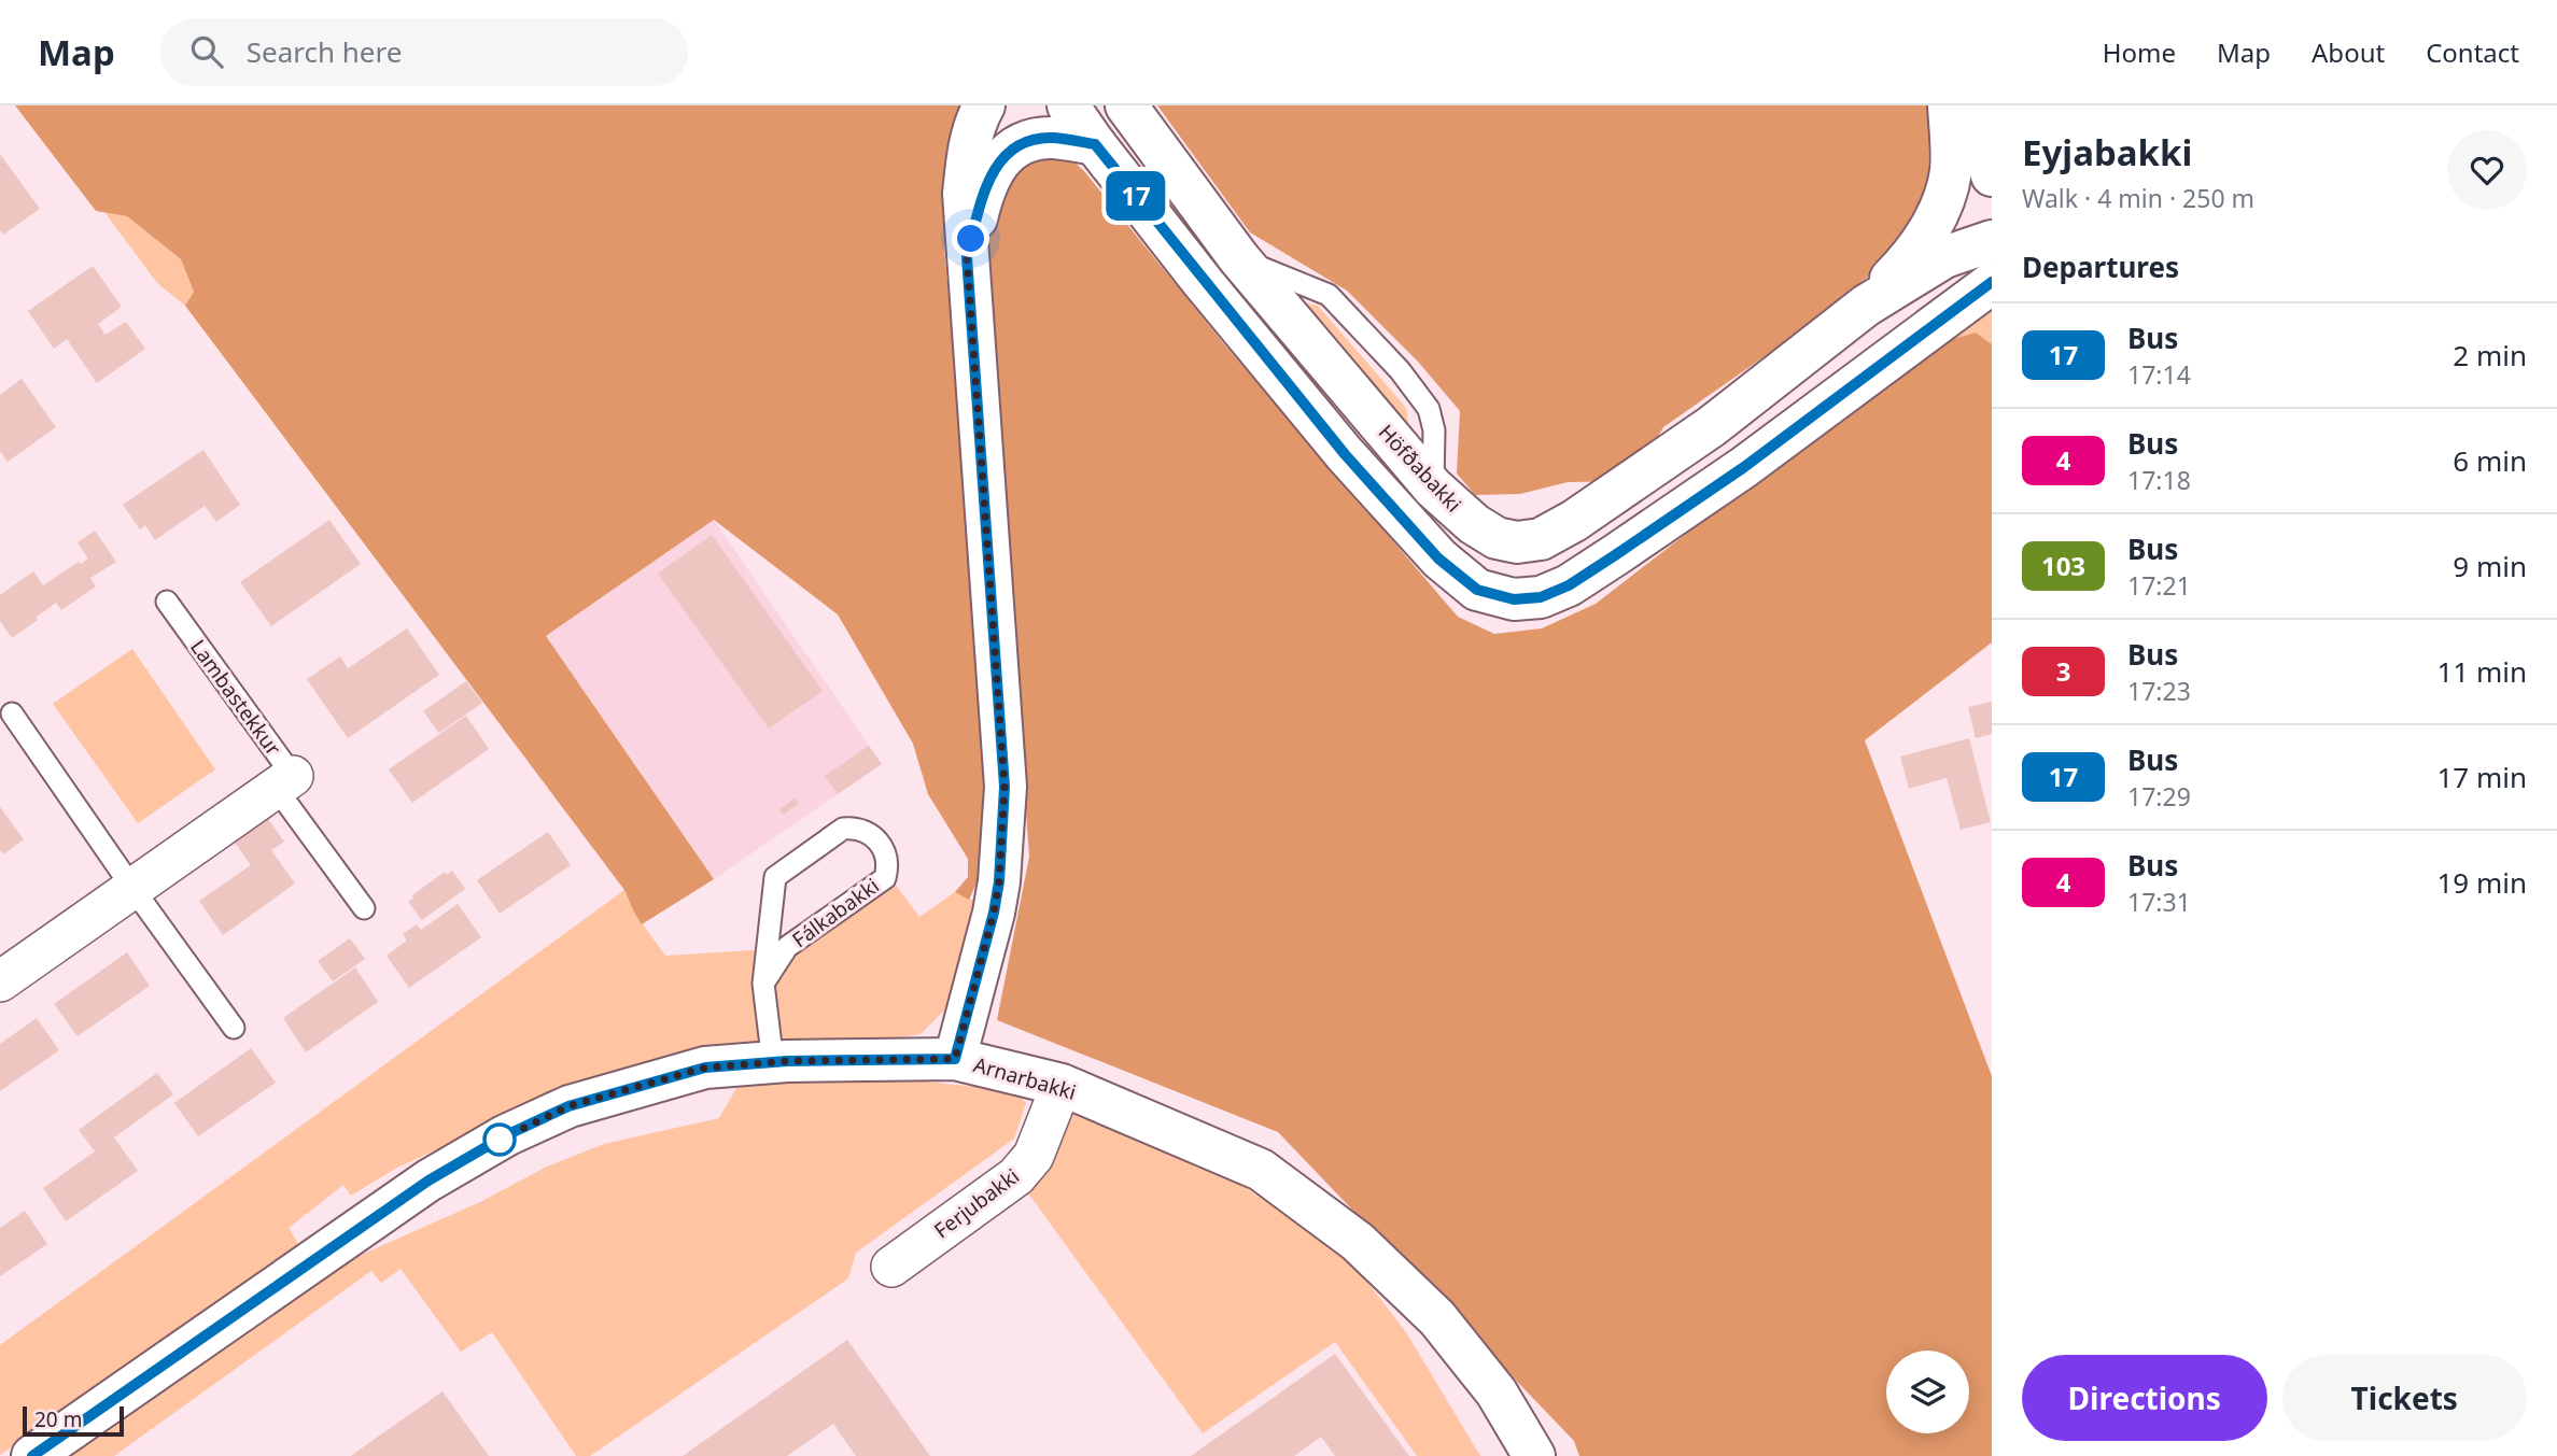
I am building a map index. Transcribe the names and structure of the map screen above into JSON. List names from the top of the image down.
{
  "streets": {
    "street": [
      "Höfðabakki",
      "Lambastekkur",
      "Arnarbakki",
      "Ferjubakki"
    ],
    "lane": ["Fálkabakki"]
  },
  "crossings": [
    ["Fálkabakki", "Arnarbakki"],
    ["Arnarbakki", "Ferjubakki"]
  ],
  "lines": ["bus line 17"],
  "scale_bar": "20 m",
  "page": {
    "header": "Map",
    "search": "Search here",
    "nav": [
      "Home",
      "Map",
      "About",
      "Contact"
    ],
    "on_map": "17",
    "heading": [
      ["Eyjabakki", "Walk · 4 min · 250 m"],
      "Departures"
    ],
    "list": [
      {
        "mark": "17",
        "name": "Bus",
        "note": "17:14",
        "value": "2 min"
      },
      {
        "mark": "4",
        "name": "Bus",
        "note": "17:18",
        "value": "6 min"
      },
      {
        "mark": "103",
        "name": "Bus",
        "note": "17:21",
        "value": "9 min"
      },
      {
        "mark": "3",
        "name": "Bus",
        "note": "17:23",
        "value": "11 min"
      },
      {
        "mark": "17",
        "name": "Bus",
        "note": "17:29",
        "value": "17 min"
      },
      {
        "mark": "4",
        "name": "Bus",
        "note": "17:31",
        "value": "19 min"
      }
    ],
    "buttons": ["Directions", "Tickets"],
    "scale": "20 m"
  }
}
